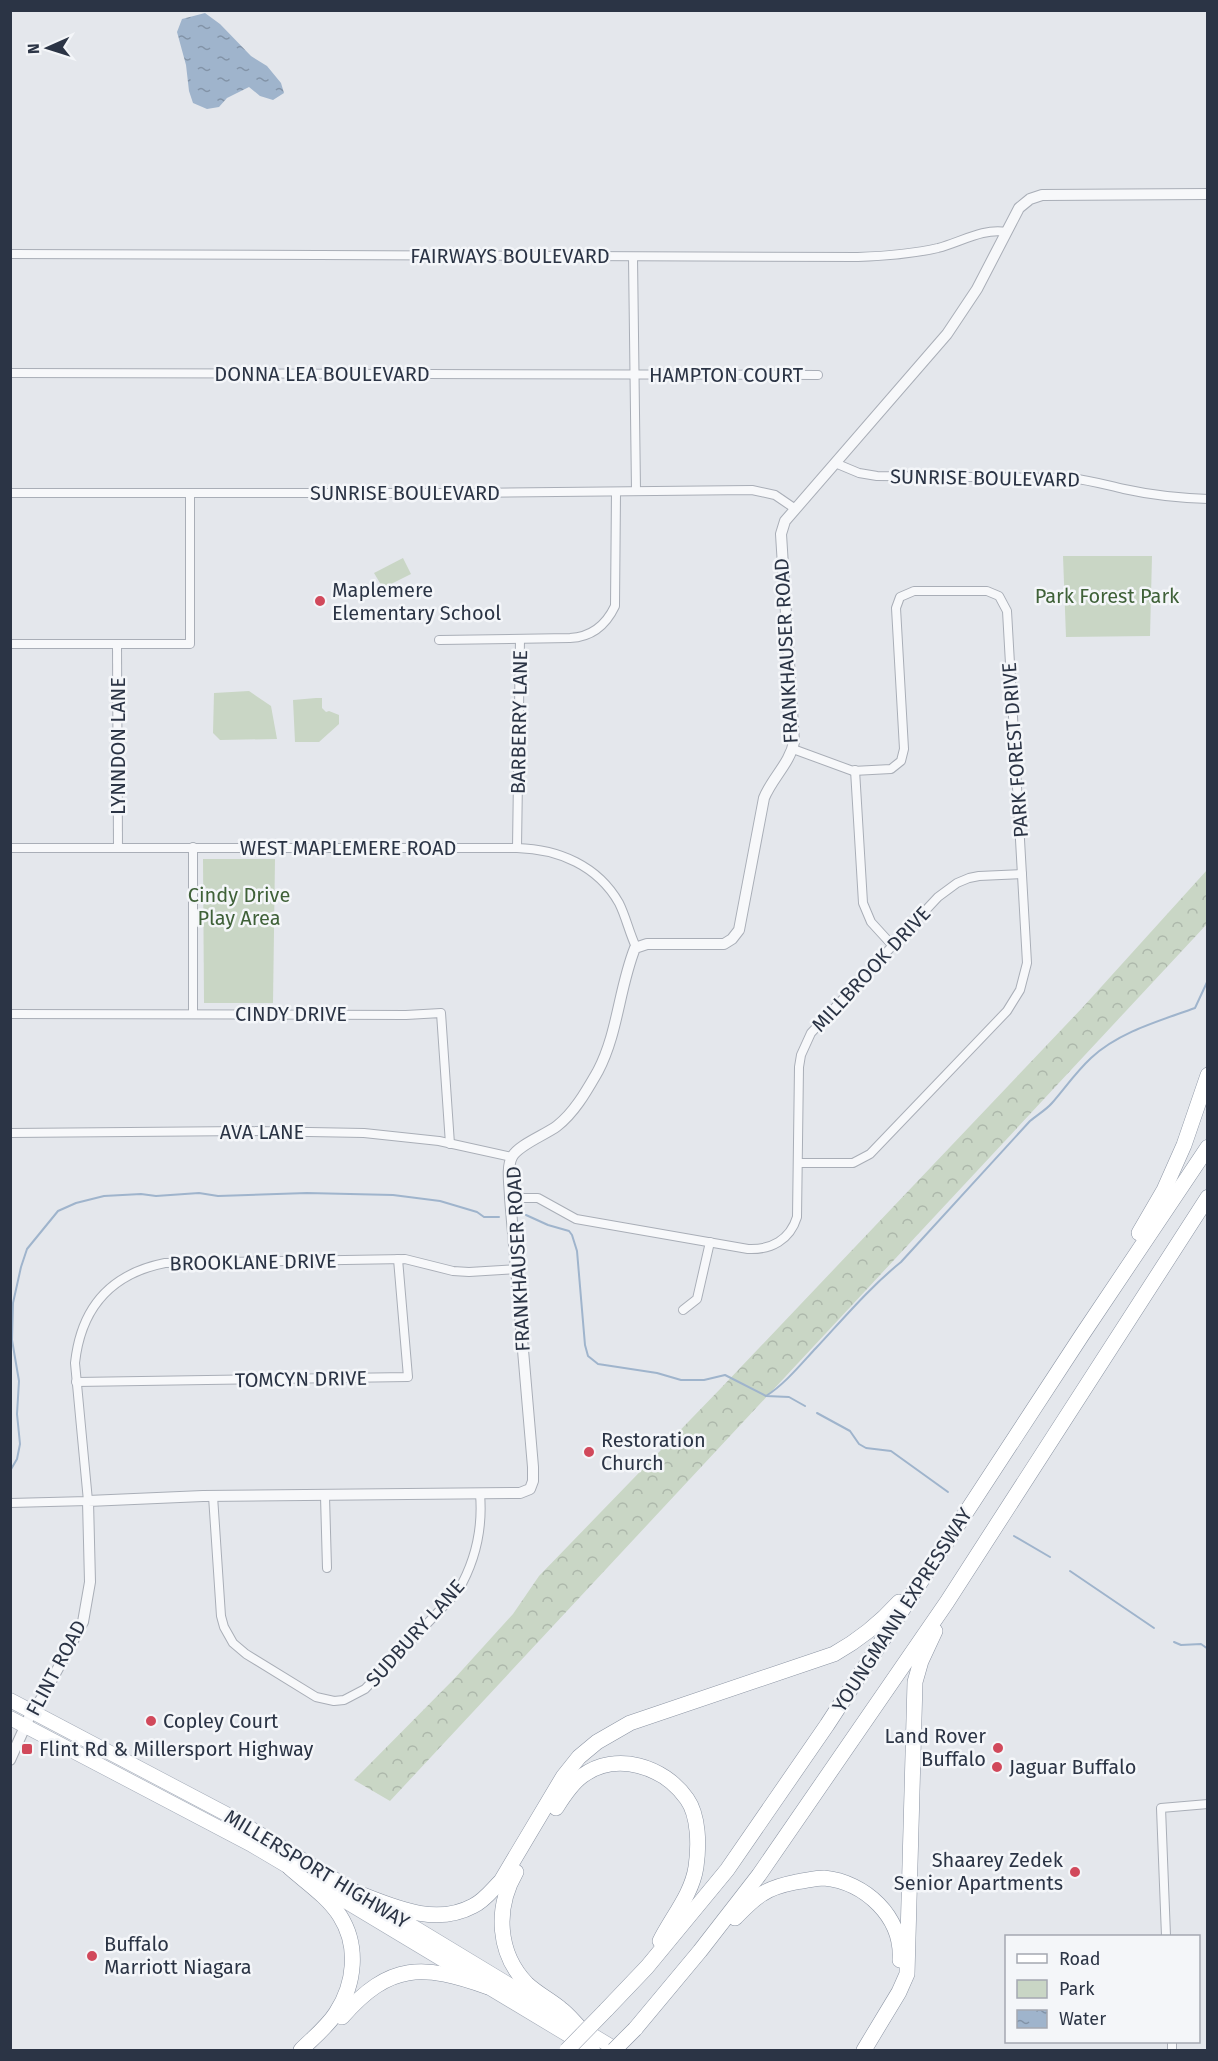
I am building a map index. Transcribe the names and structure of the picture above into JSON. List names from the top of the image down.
{
  "streets": {
    "highway": ["YOUNGMANN EXPRESSWAY"],
    "main road": ["MILLERSPORT HIGHWAY"],
    "street": [
      "FAIRWAYS BOULEVARD",
      "DONNA LEA BOULEVARD",
      "HAMPTON COURT",
      "SUNRISE BOULEVARD",
      "FRANKHAUSER ROAD",
      "BARBERRY LANE",
      "LYNNDON LANE",
      "PARK FOREST DRIVE",
      "WEST MAPLEMERE ROAD",
      "MILLBROOK DRIVE",
      "CINDY DRIVE",
      "AVA LANE",
      "BROOKLANE DRIVE",
      "TOMCYN DRIVE",
      "SUDBURY LANE",
      "FLINT ROAD"
    ]
  },
  "crossings": [
    ["FAIRWAYS BOULEVARD", "FRANKHAUSER ROAD"],
    ["DONNA LEA BOULEVARD", "HAMPTON COURT"],
    ["SUNRISE BOULEVARD", "FRANKHAUSER ROAD"],
    ["SUNRISE BOULEVARD", "BARBERRY LANE"],
    ["FRANKHAUSER ROAD", "PARK FOREST DRIVE"],
    ["FRANKHAUSER ROAD", "WEST MAPLEMERE ROAD"],
    ["FRANKHAUSER ROAD", "MILLBROOK DRIVE"],
    ["FRANKHAUSER ROAD", "AVA LANE"],
    ["FRANKHAUSER ROAD", "BROOKLANE DRIVE"],
    ["FRANKHAUSER ROAD", "SUDBURY LANE"],
    ["FRANKHAUSER ROAD", "FLINT ROAD"],
    ["BARBERRY LANE", "WEST MAPLEMERE ROAD"],
    ["LYNNDON LANE", "WEST MAPLEMERE ROAD"],
    ["PARK FOREST DRIVE", "MILLBROOK DRIVE"],
    ["CINDY DRIVE", "AVA LANE"],
    ["BROOKLANE DRIVE", "TOMCYN DRIVE"],
    ["BROOKLANE DRIVE", "FLINT ROAD"],
    ["YOUNGMANN EXPRESSWAY", "MILLERSPORT HIGHWAY"],
    ["FLINT ROAD", "MILLERSPORT HIGHWAY"]
  ],
  "parks": ["Park Forest Park", "Cindy Drive Play Area"],
  "places": {
    "other": [
      "Maplemere Elementary School",
      "Restoration Church",
      "Copley Court",
      "Land Rover Buffalo",
      "Jaguar Buffalo",
      "Shaarey Zedek Senior Apartments",
      "Buffalo Marriott Niagara"
    ],
    "transit": ["Flint Rd & Millersport Highway"]
  },
  "legend": ["Road", "Park", "Water"],
  "north": "left"
}
